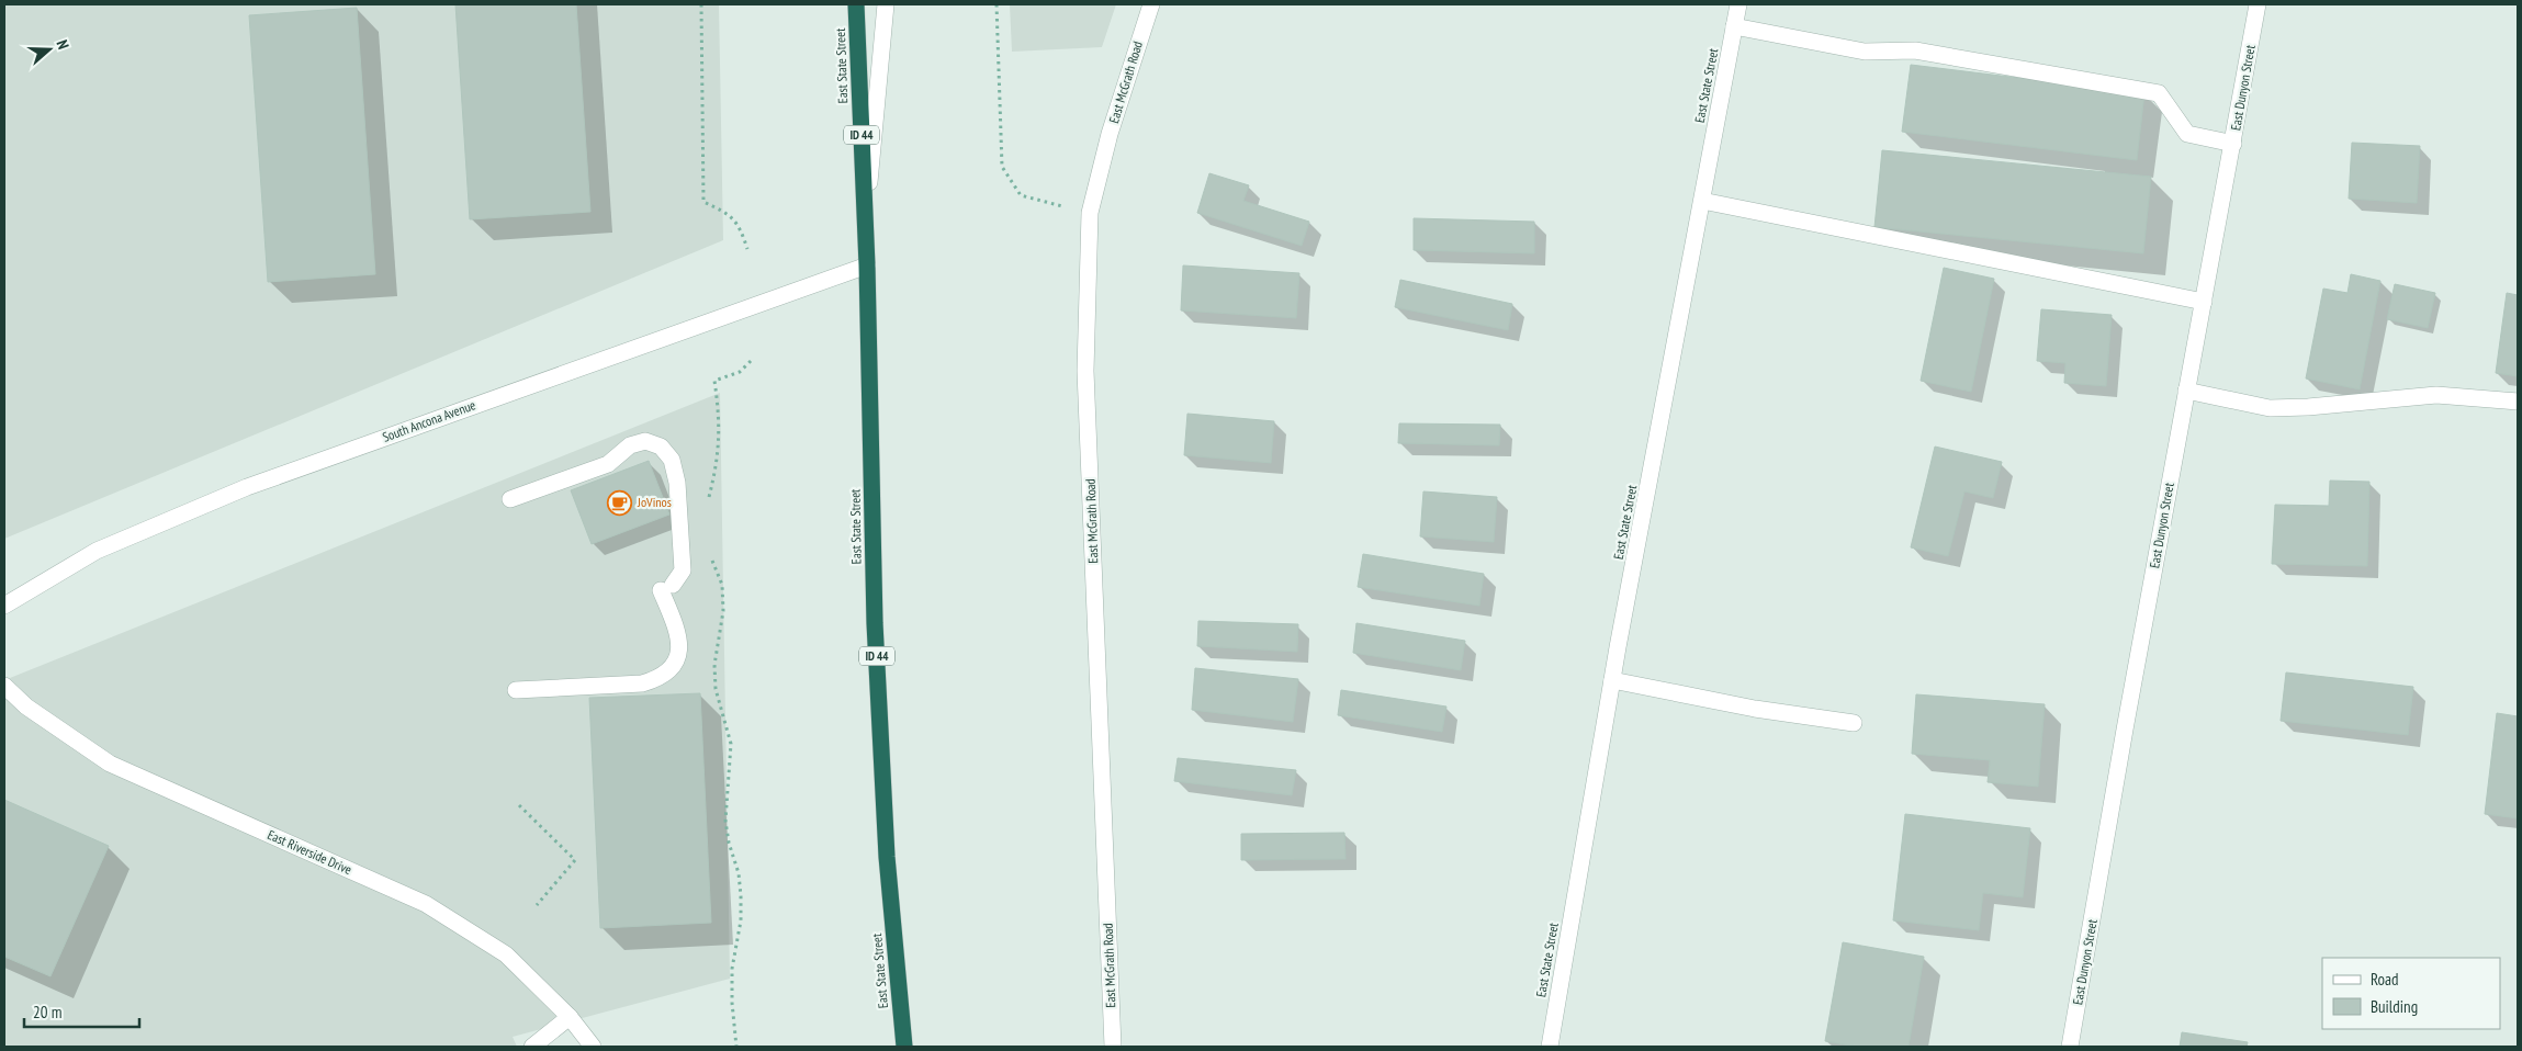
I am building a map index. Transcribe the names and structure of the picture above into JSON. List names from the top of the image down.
{
  "streets": {
    "highway": ["East State Street", "ID 44"],
    "street": [
      "East McGrath Road",
      "East Dunyon Street",
      "South Ancona Avenue",
      "East Riverside Drive"
    ]
  },
  "crossings": [
    ["East State Street", "South Ancona Avenue"]
  ],
  "places": {
    "cafe": ["JoVinos"]
  },
  "legend": ["Road", "Building"],
  "scale_bar": "20 m",
  "north": "right"
}
